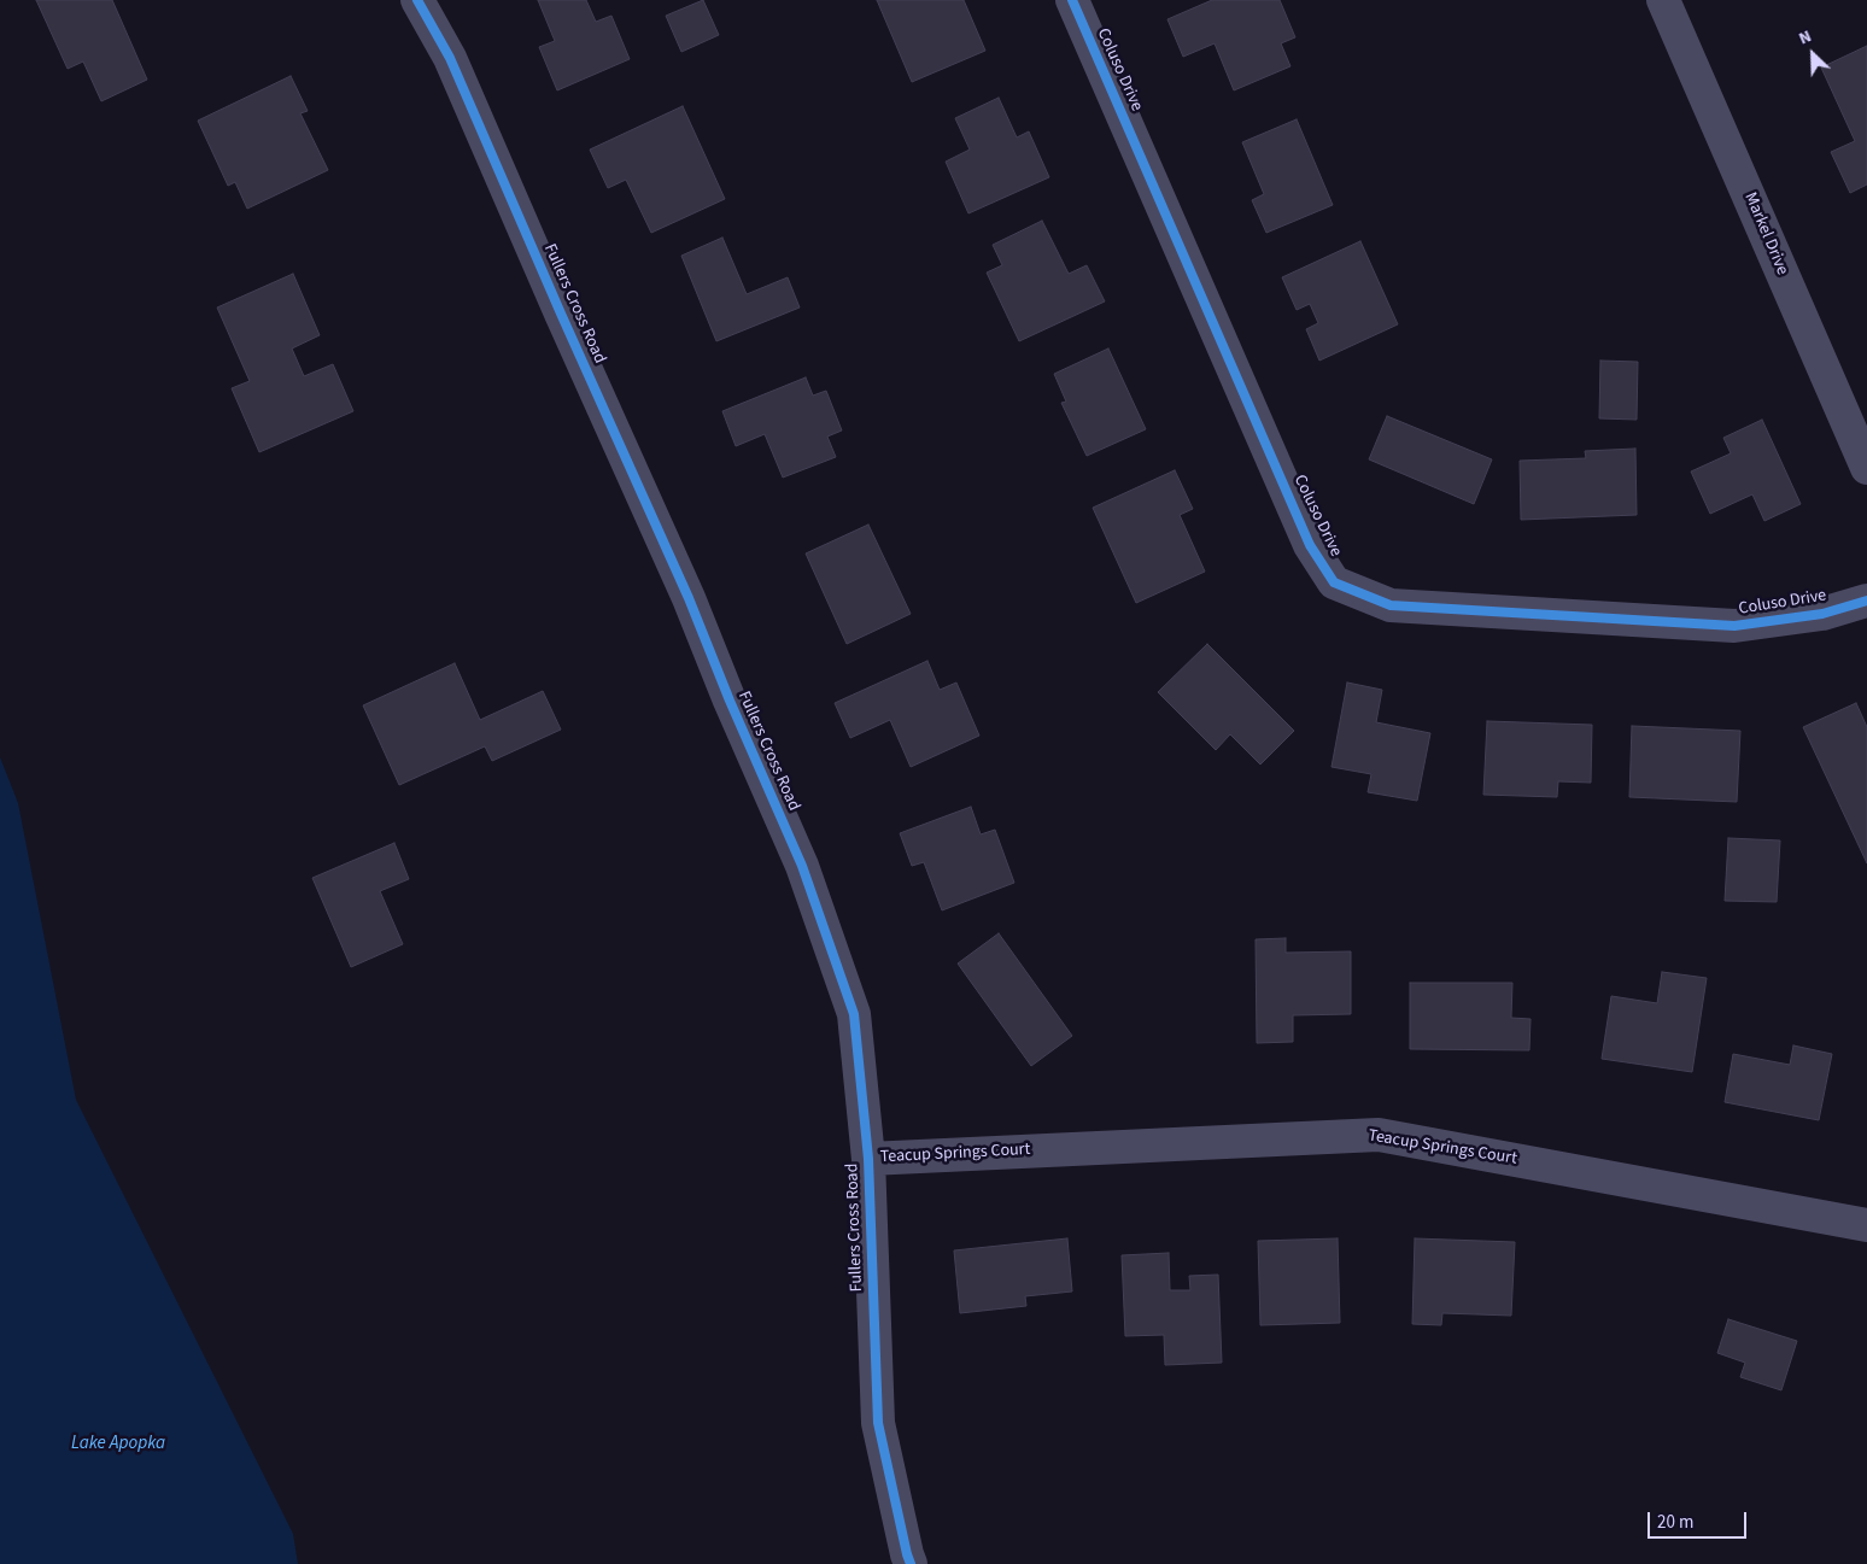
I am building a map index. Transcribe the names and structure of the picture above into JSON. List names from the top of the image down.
{
  "streets": {
    "street": [
      "Coluso Drive",
      "Markel Drive",
      "Fullers Cross Road",
      "Teacup Springs Court"
    ]
  },
  "crossings": [
    ["Fullers Cross Road", "Teacup Springs Court"]
  ],
  "water": ["Lake Apopka"],
  "scale_bar": "20 m",
  "north": "top left"
}
